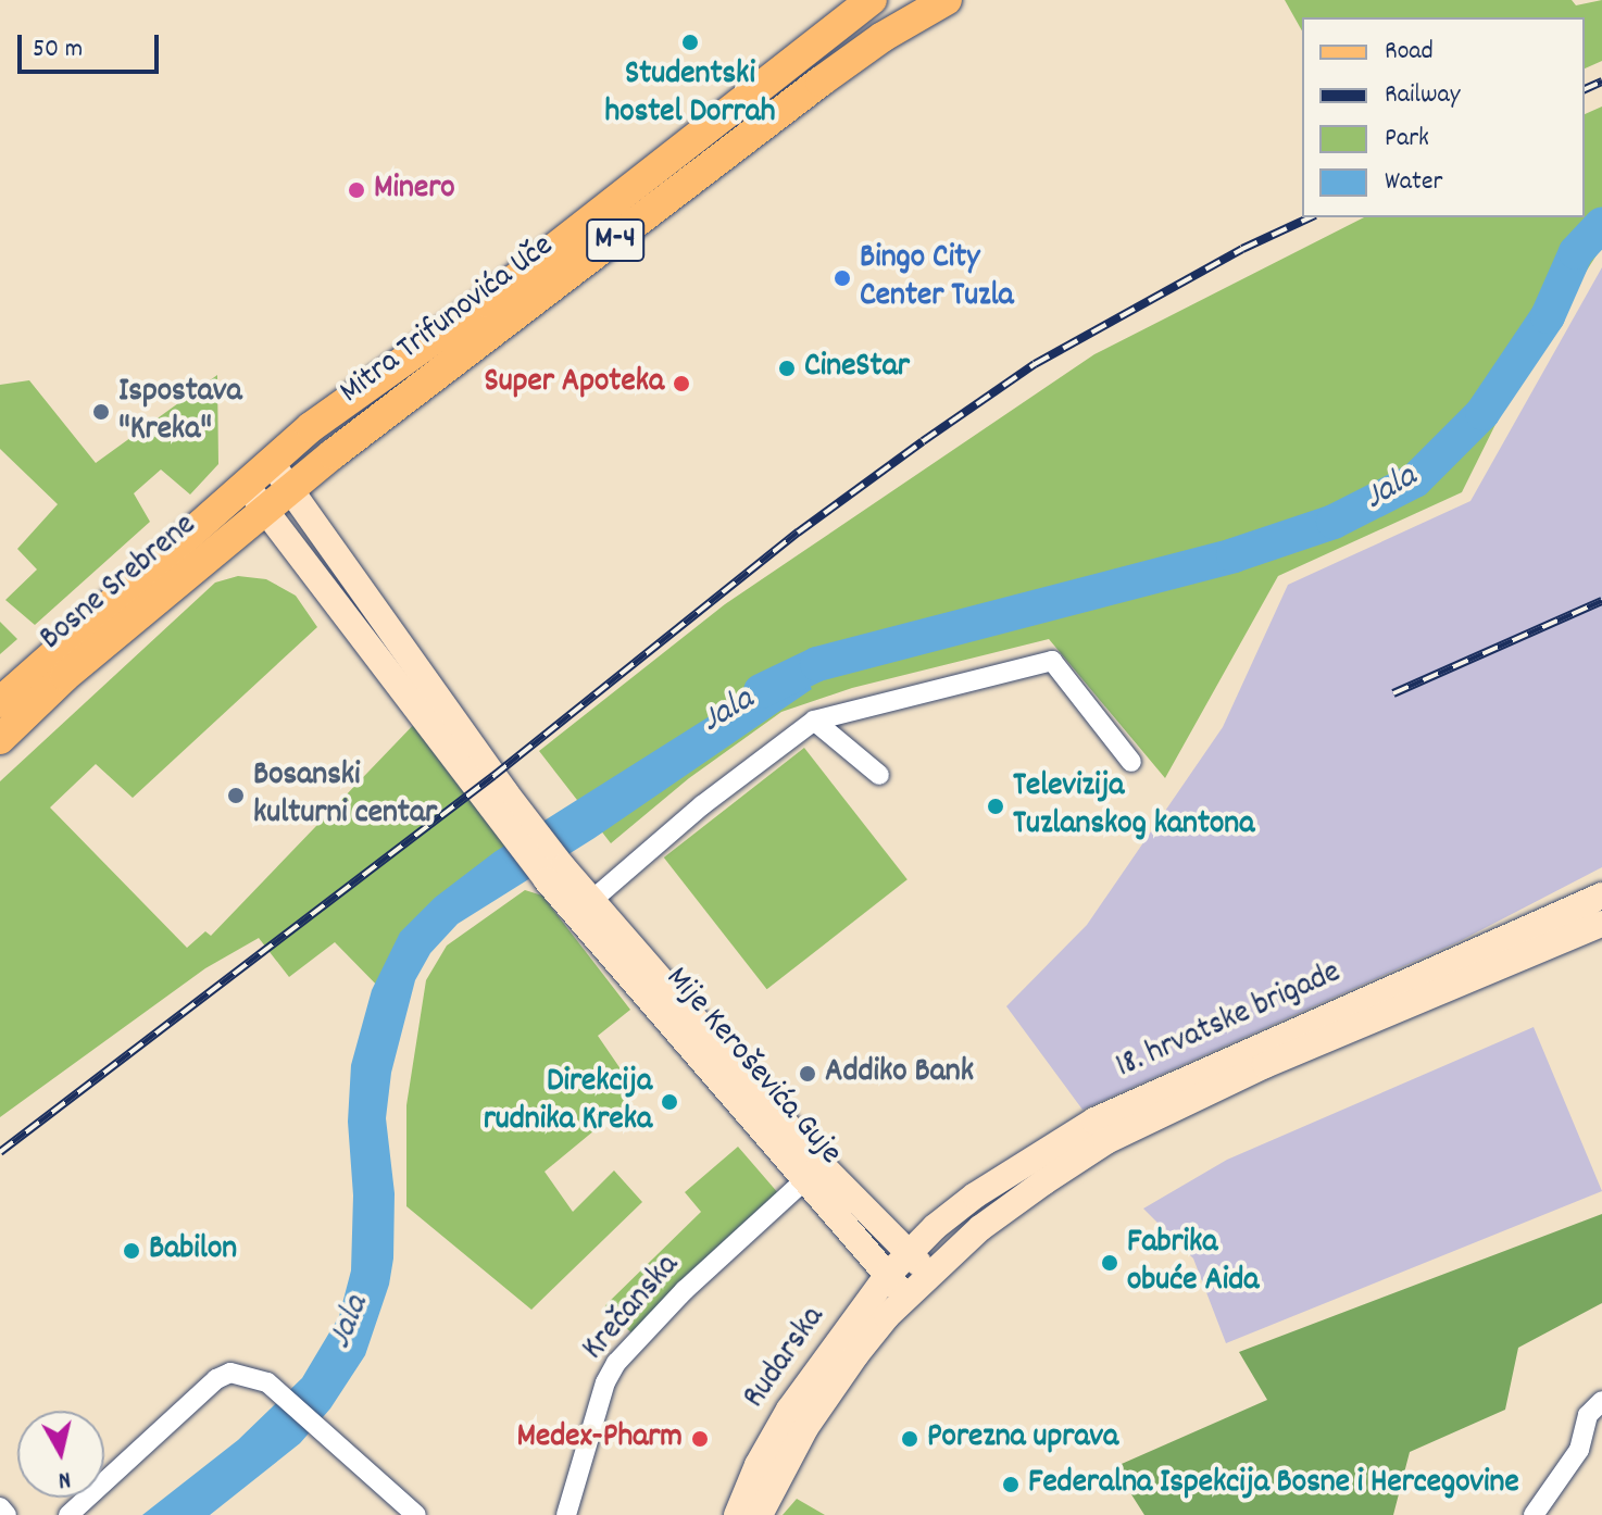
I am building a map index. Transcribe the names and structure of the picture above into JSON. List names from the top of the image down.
{
  "streets": {
    "main road": [
      "M-4",
      "Mitra Trifunovića Uče",
      "Bosne Srebrene",
      "18. hrvatske brigade",
      "Mije Keroševića Guje",
      "Rudarska"
    ],
    "street": ["Krečanska"]
  },
  "crossings": [
    ["Mitra Trifunovića Uče", "Bosne Srebrene"],
    ["18. hrvatske brigade", "Mije Keroševića Guje"],
    ["18. hrvatske brigade", "Rudarska"],
    ["Mije Keroševića Guje", "Krečanska"],
    ["Mije Keroševića Guje", "Rudarska"]
  ],
  "water": ["Jala"],
  "places": [
    "Studentski hostel Dorrah",
    "Minero",
    "Bingo City Center Tuzla",
    "CineStar",
    "Super Apoteka",
    "Ispostava \"Kreka\"",
    "Bosanski kulturni centar",
    "Televizija Tuzlanskog kantona",
    "Addiko Bank",
    "Direkcija rudnika Kreka",
    "Babilon",
    "Fabrika obuće Aida",
    "Medex-Pharm",
    "Porezna uprava",
    "Federalna Ispekcija Bosne i Hercegovine"
  ],
  "legend": [
    "Road",
    "Railway",
    "Park",
    "Water"
  ],
  "scale_bar": "50 m",
  "north": "bottom"
}
